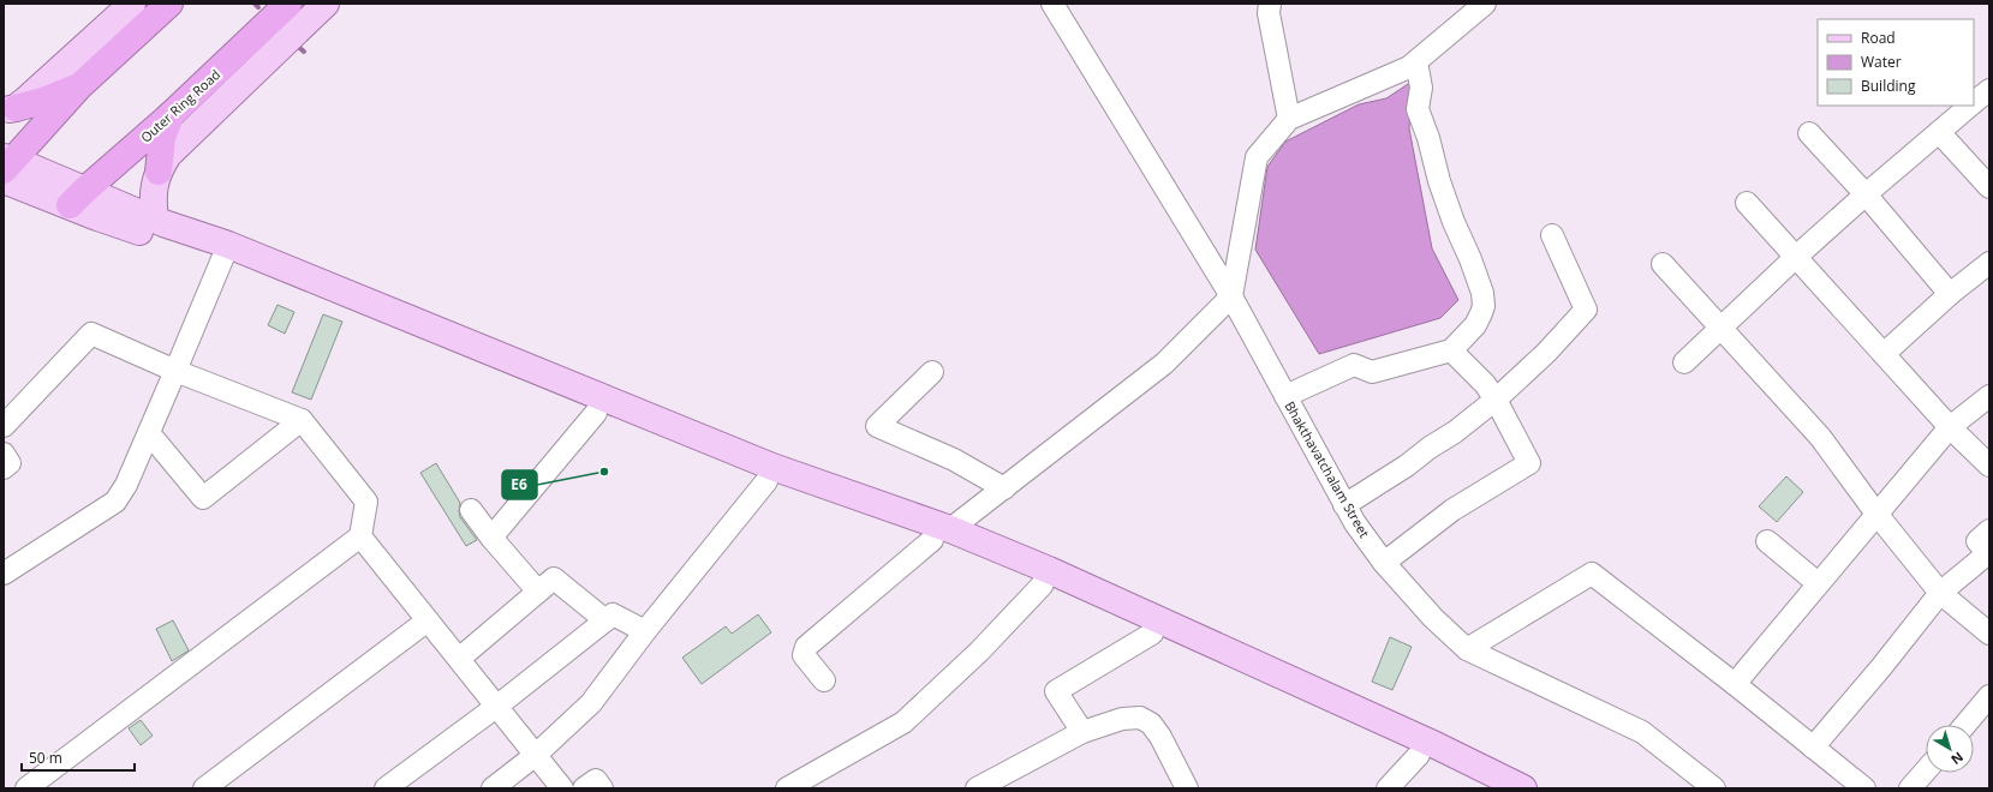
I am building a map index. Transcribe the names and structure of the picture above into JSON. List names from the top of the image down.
{
  "streets": {
    "highway": ["Outer Ring Road"],
    "street": ["Bhakthavatchalam Street"]
  },
  "places": ["E6"],
  "legend": ["Road", "Water", "Building"],
  "scale_bar": "50 m",
  "north": "bottom right"
}
